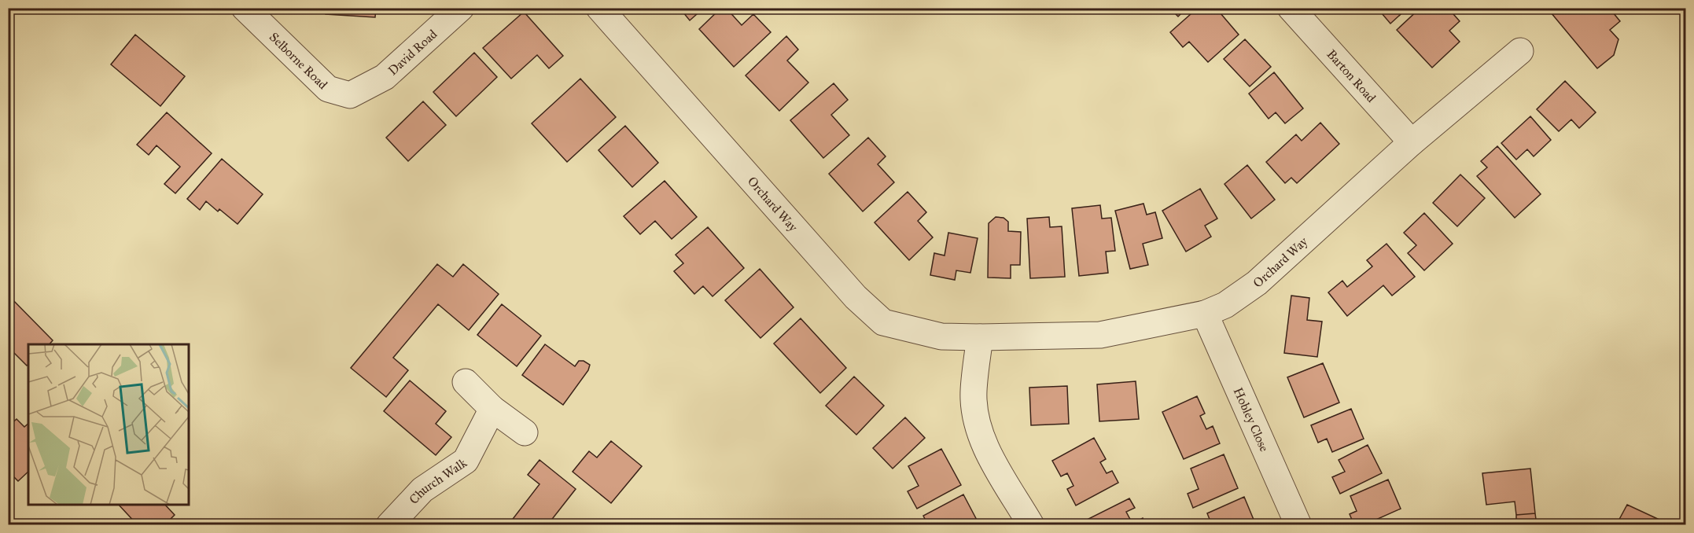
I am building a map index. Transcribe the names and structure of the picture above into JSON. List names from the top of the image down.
{
  "streets": {
    "street": [
      "David Road",
      "Selborne Road",
      "Barton Road",
      "Orchard Way",
      "Hobley Close",
      "Church Walk"
    ]
  },
  "crossings": [
    ["David Road", "Selborne Road"],
    ["Barton Road", "Orchard Way"],
    ["Orchard Way", "Hobley Close"]
  ]
}
